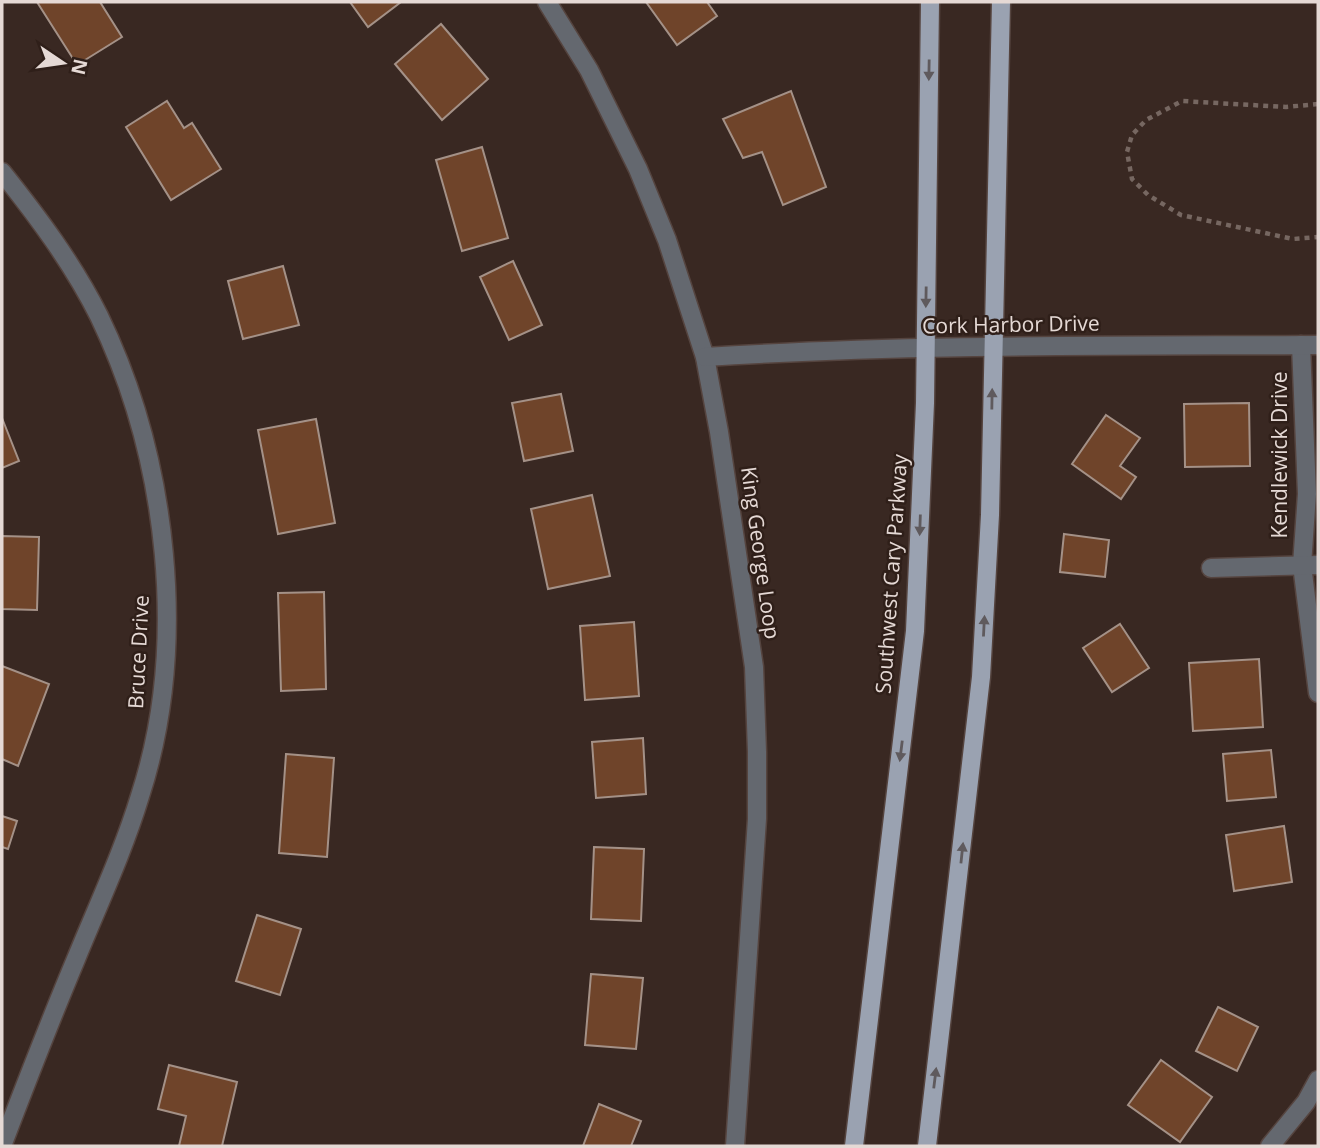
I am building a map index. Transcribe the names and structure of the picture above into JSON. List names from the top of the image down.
{
  "streets": {
    "main road": ["Southwest Cary Parkway"],
    "street": [
      "Cork Harbor Drive",
      "Kendlewick Drive",
      "King George Loop",
      "Bruce Drive"
    ]
  },
  "crossings": [
    ["Cork Harbor Drive", "Kendlewick Drive"],
    ["Cork Harbor Drive", "King George Loop"],
    ["Cork Harbor Drive", "Southwest Cary Parkway"]
  ],
  "north": "right"
}
